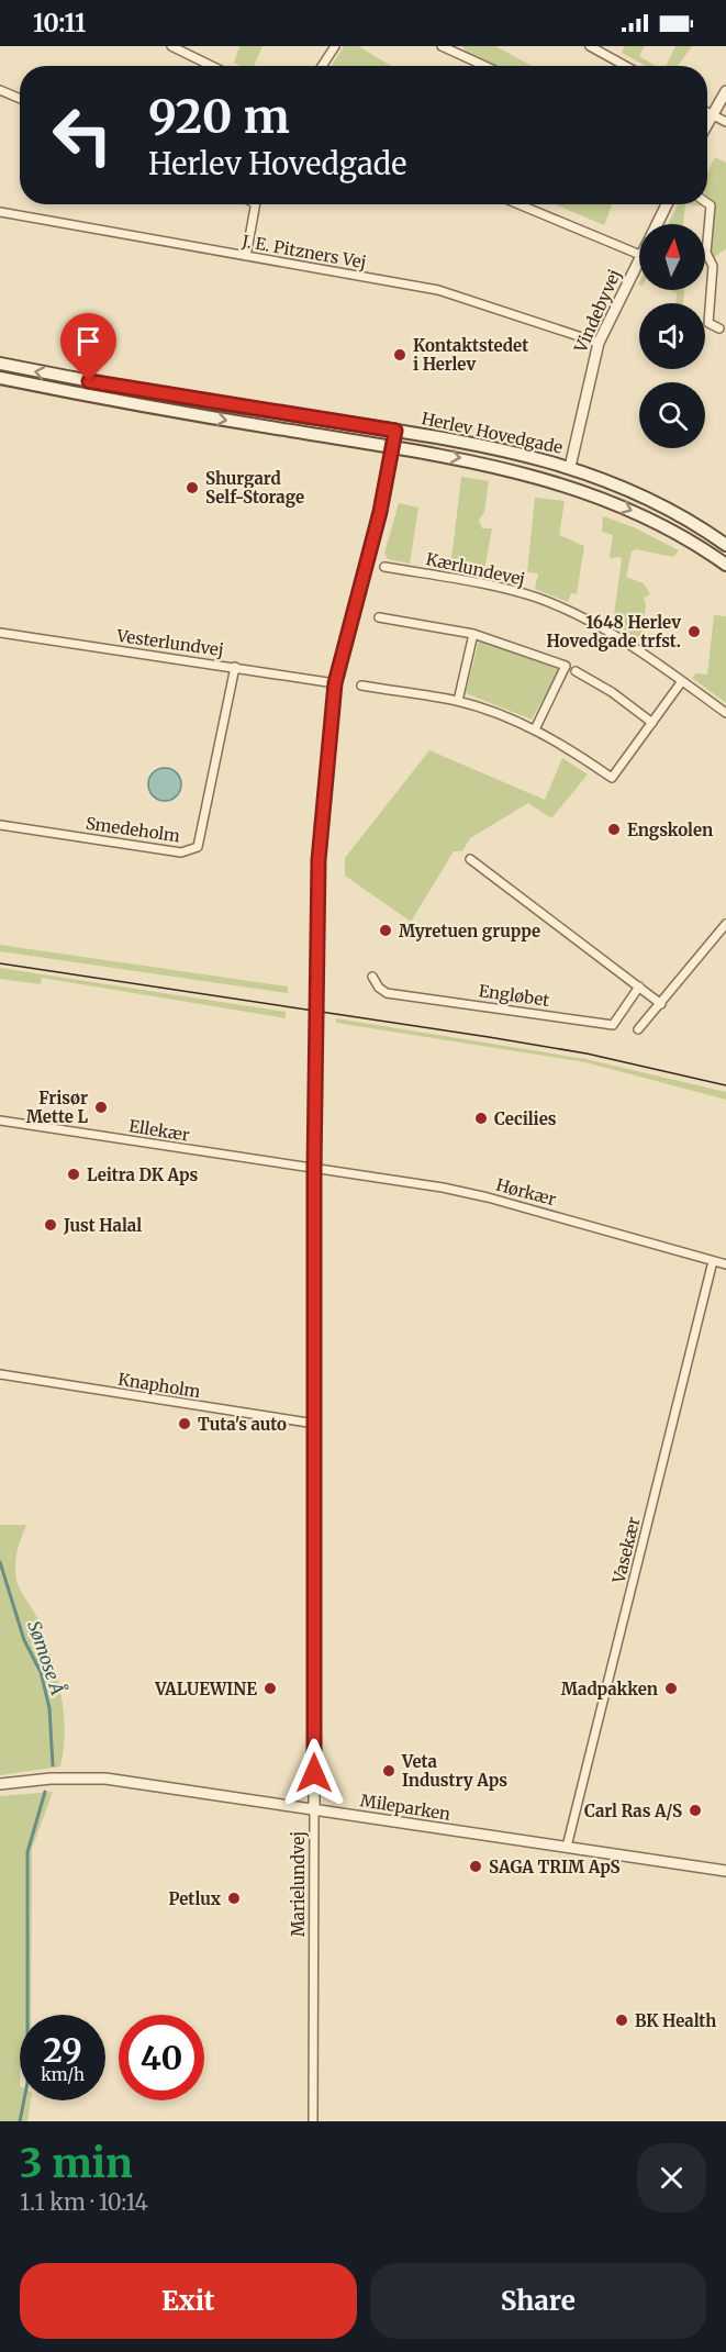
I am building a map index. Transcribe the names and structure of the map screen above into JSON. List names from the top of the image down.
{
  "streets": {
    "main road": ["Herlev Hovedgade"],
    "street": [
      "J. E. Pitzners Vej",
      "Vindebyvej",
      "Kærlundevej",
      "Vesterlundvej",
      "Smedeholm",
      "Engløbet",
      "Ellekær",
      "Hørkær",
      "Knapholm",
      "Vasekær",
      "Mileparken",
      "Marielundvej"
    ]
  },
  "crossings": [
    ["J. E. Pitzners Vej", "Vindebyvej"],
    ["Vindebyvej", "Herlev Hovedgade"],
    ["Herlev Hovedgade", "Marielundvej"],
    ["Vesterlundvej", "Smedeholm"],
    ["Vesterlundvej", "Marielundvej"],
    ["Ellekær", "Hørkær"],
    ["Ellekær", "Marielundvej"],
    ["Hørkær", "Vasekær"],
    ["Hørkær", "Marielundvej"],
    ["Knapholm", "Marielundvej"],
    ["Vasekær", "Mileparken"],
    ["Mileparken", "Marielundvej"]
  ],
  "water": ["Sømose Å"],
  "places": [
    "Kontaktstedet i Herlev",
    "Shurgard Self-Storage",
    "1648 Herlev Hovedgade trfst.",
    "Engskolen",
    "Myretuen gruppe",
    "Frisør Mette L",
    "Cecilies",
    "Leitra DK Aps",
    "Just Halal",
    "Tuta's auto",
    "VALUEWINE",
    "Madpakken",
    "Veta Industry Aps",
    "Carl Ras A/S",
    "SAGA TRIM ApS",
    "Petlux",
    "BK Health"
  ],
  "north": "top",
  "page": {
    "status": "10:11",
    "turn": ["920 m", "Herlev Hovedgade"],
    "speed": "29 km/h",
    "limit": "40",
    "heading": ["3 min", "1.1 km · 10:14"],
    "buttons": ["Exit", "Share"]
  }
}
